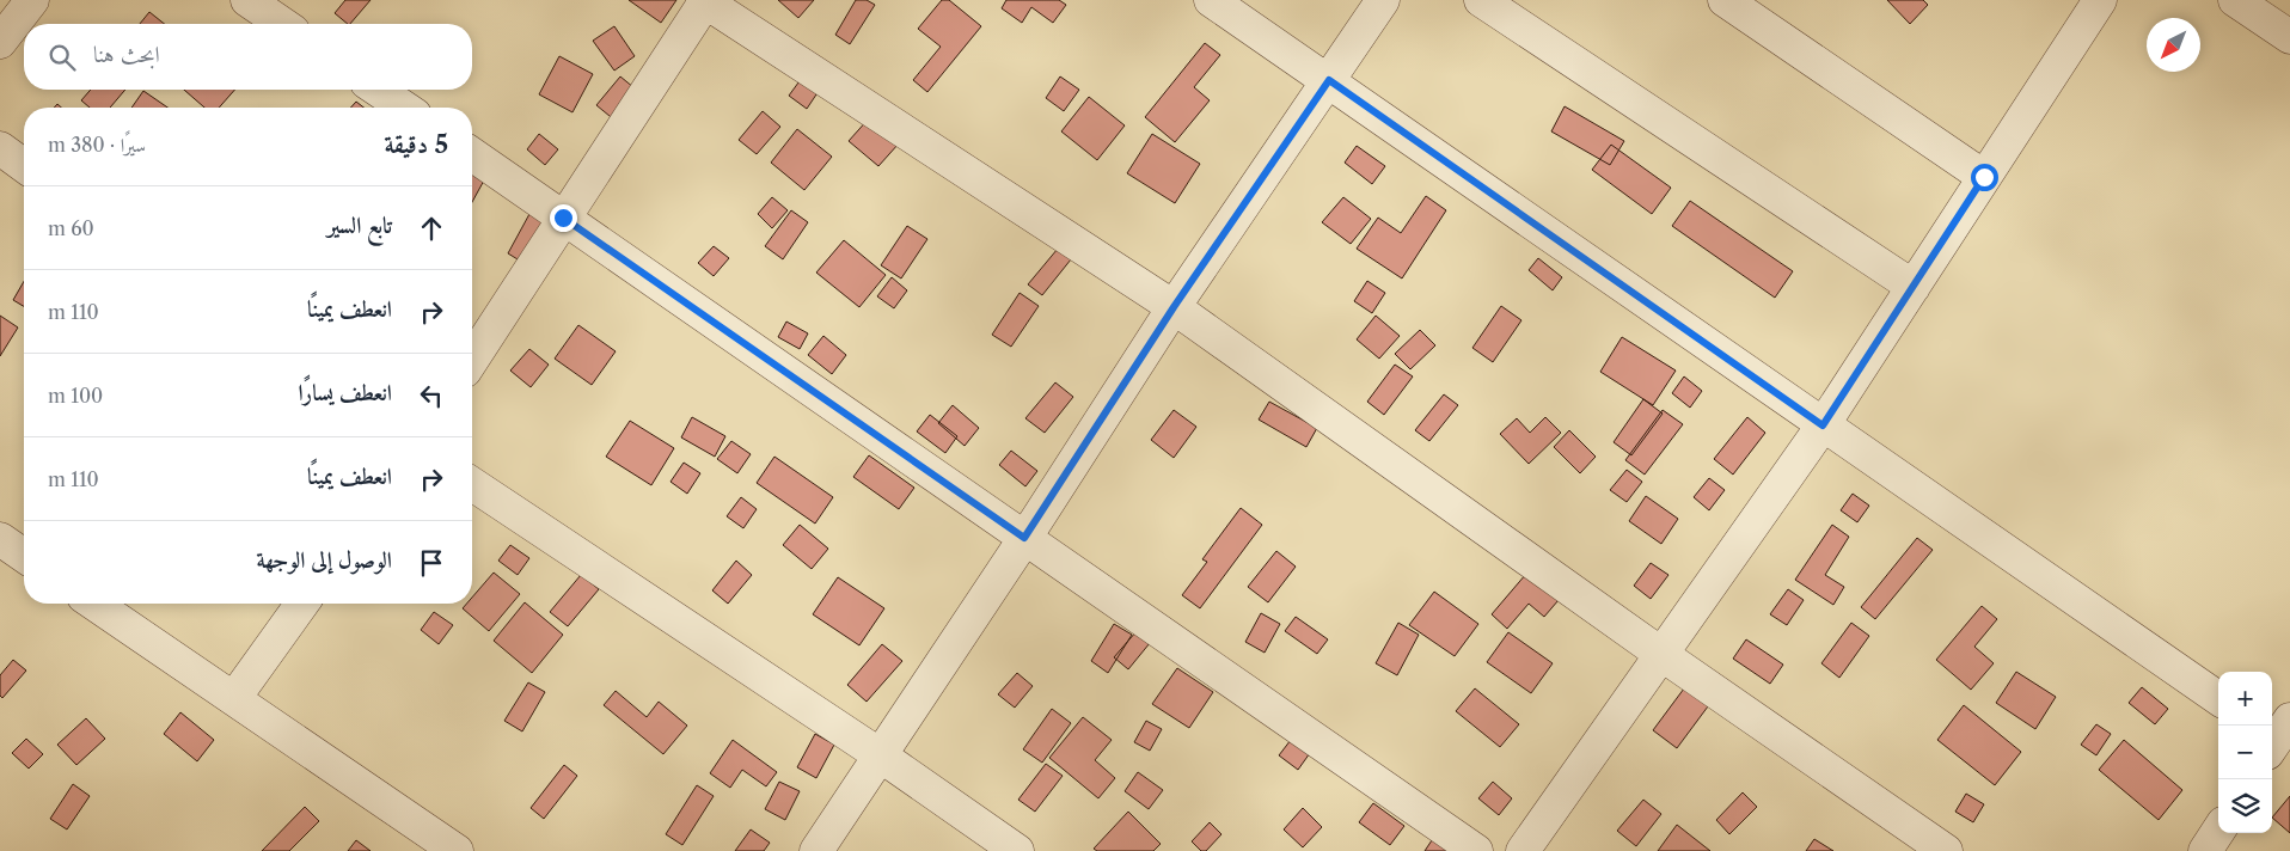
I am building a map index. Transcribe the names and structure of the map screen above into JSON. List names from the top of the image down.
{
  "north": "bottom left",
  "page": {
    "search": "ابحث هنا",
    "heading": ["5 دقيقة", "سيرًا · 380 m"],
    "list": [
      ["تابع السير", "60 m"],
      ["انعطف يمينًا", "110 m"],
      ["انعطف يسارًا", "100 m"],
      ["انعطف يمينًا", "110 m"],
      "الوصول إلى الوجهة"
    ],
    "map_buttons": ["+", "−"]
  }
}
